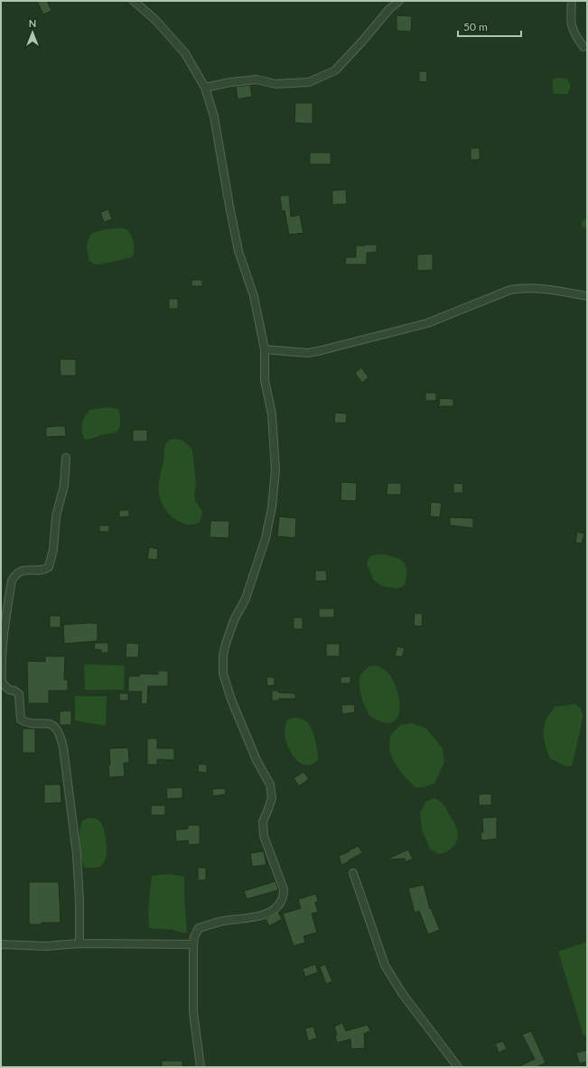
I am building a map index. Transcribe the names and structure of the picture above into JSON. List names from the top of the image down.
{
  "scale_bar": "50 m",
  "north": "top"
}
